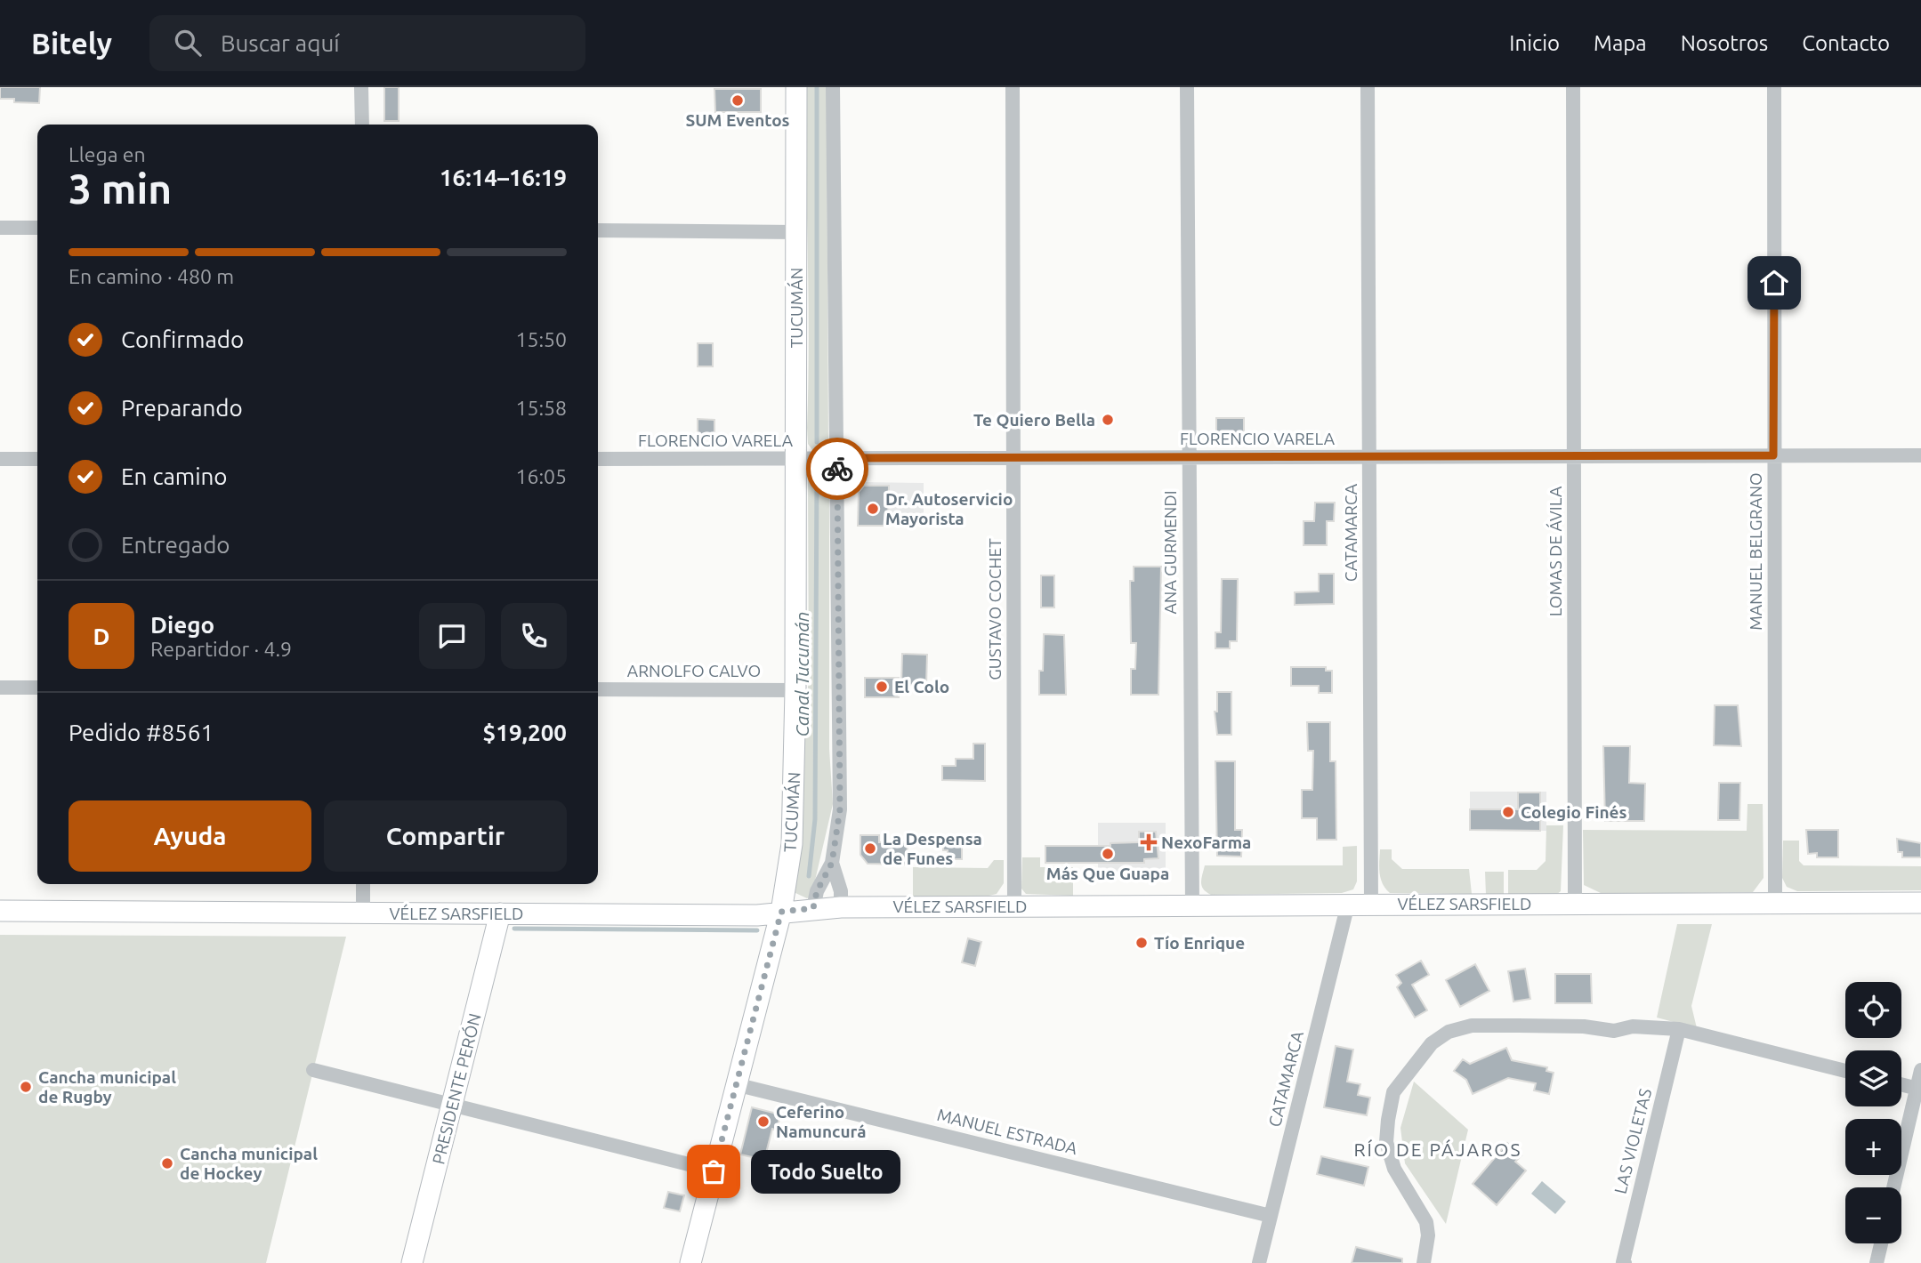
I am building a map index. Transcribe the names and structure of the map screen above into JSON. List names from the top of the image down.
{
  "streets": {
    "main road": ["TUCUMÁN", "VÉLEZ SARSFIELD", "PRESIDENTE PERÓN"],
    "street": [
      "FLORENCIO VARELA",
      "CATAMARCA",
      "LOMAS DE ÁVILA",
      "MANUEL BELGRANO",
      "ANA GURMENDI",
      "GUSTAVO COCHET",
      "ARNOLFO CALVO",
      "MANUEL ESTRADA",
      "LAS VIOLETAS"
    ]
  },
  "crossings": [
    ["TUCUMÁN", "FLORENCIO VARELA"],
    ["TUCUMÁN", "ARNOLFO CALVO"],
    ["TUCUMÁN", "VÉLEZ SARSFIELD"],
    ["TUCUMÁN", "MANUEL ESTRADA"],
    ["FLORENCIO VARELA", "CATAMARCA"],
    ["FLORENCIO VARELA", "LOMAS DE ÁVILA"],
    ["FLORENCIO VARELA", "MANUEL BELGRANO"],
    ["FLORENCIO VARELA", "ANA GURMENDI"],
    ["FLORENCIO VARELA", "GUSTAVO COCHET"],
    ["CATAMARCA", "VÉLEZ SARSFIELD"],
    ["CATAMARCA", "MANUEL ESTRADA"],
    ["LOMAS DE ÁVILA", "VÉLEZ SARSFIELD"],
    ["MANUEL BELGRANO", "VÉLEZ SARSFIELD"],
    ["ANA GURMENDI", "VÉLEZ SARSFIELD"],
    ["GUSTAVO COCHET", "VÉLEZ SARSFIELD"],
    ["VÉLEZ SARSFIELD", "PRESIDENTE PERÓN"]
  ],
  "districts": ["RÍO DE PÁJAROS"],
  "water": ["Canal Tucumán"],
  "places": {
    "other": [
      "SUM Eventos",
      "Te Quiero Bella",
      "Dr. Autoservicio Mayorista",
      "El Colo",
      "Colegio Finés",
      "La Despensa de Funes",
      "Más Que Guapa",
      "Tío Enrique",
      "Cancha municipal de Rugby",
      "Ceferino Namuncurá",
      "Cancha municipal de Hockey",
      "Todo Suelto"
    ],
    "health": ["NexoFarma"]
  },
  "page": {
    "header": "Bitely",
    "search": "Buscar aquí",
    "nav": [
      "Inicio",
      "Mapa",
      "Nosotros",
      "Contacto"
    ],
    "heading": ["3 min", "Llega en", "16:14–16:19"],
    "panel": [
      "Diego",
      "Repartidor · 4.9",
      "Pedido #8561",
      "$19,200"
    ],
    "bar": "En camino · 480 m",
    "list": [
      ["Confirmado", "15:50"],
      ["Preparando", "15:58"],
      ["En camino", "16:05"],
      "Entregado"
    ],
    "round": "D",
    "buttons": ["Ayuda", "Compartir"],
    "map_buttons": ["+", "−"],
    "bubble": "Todo Suelto"
  }
}
